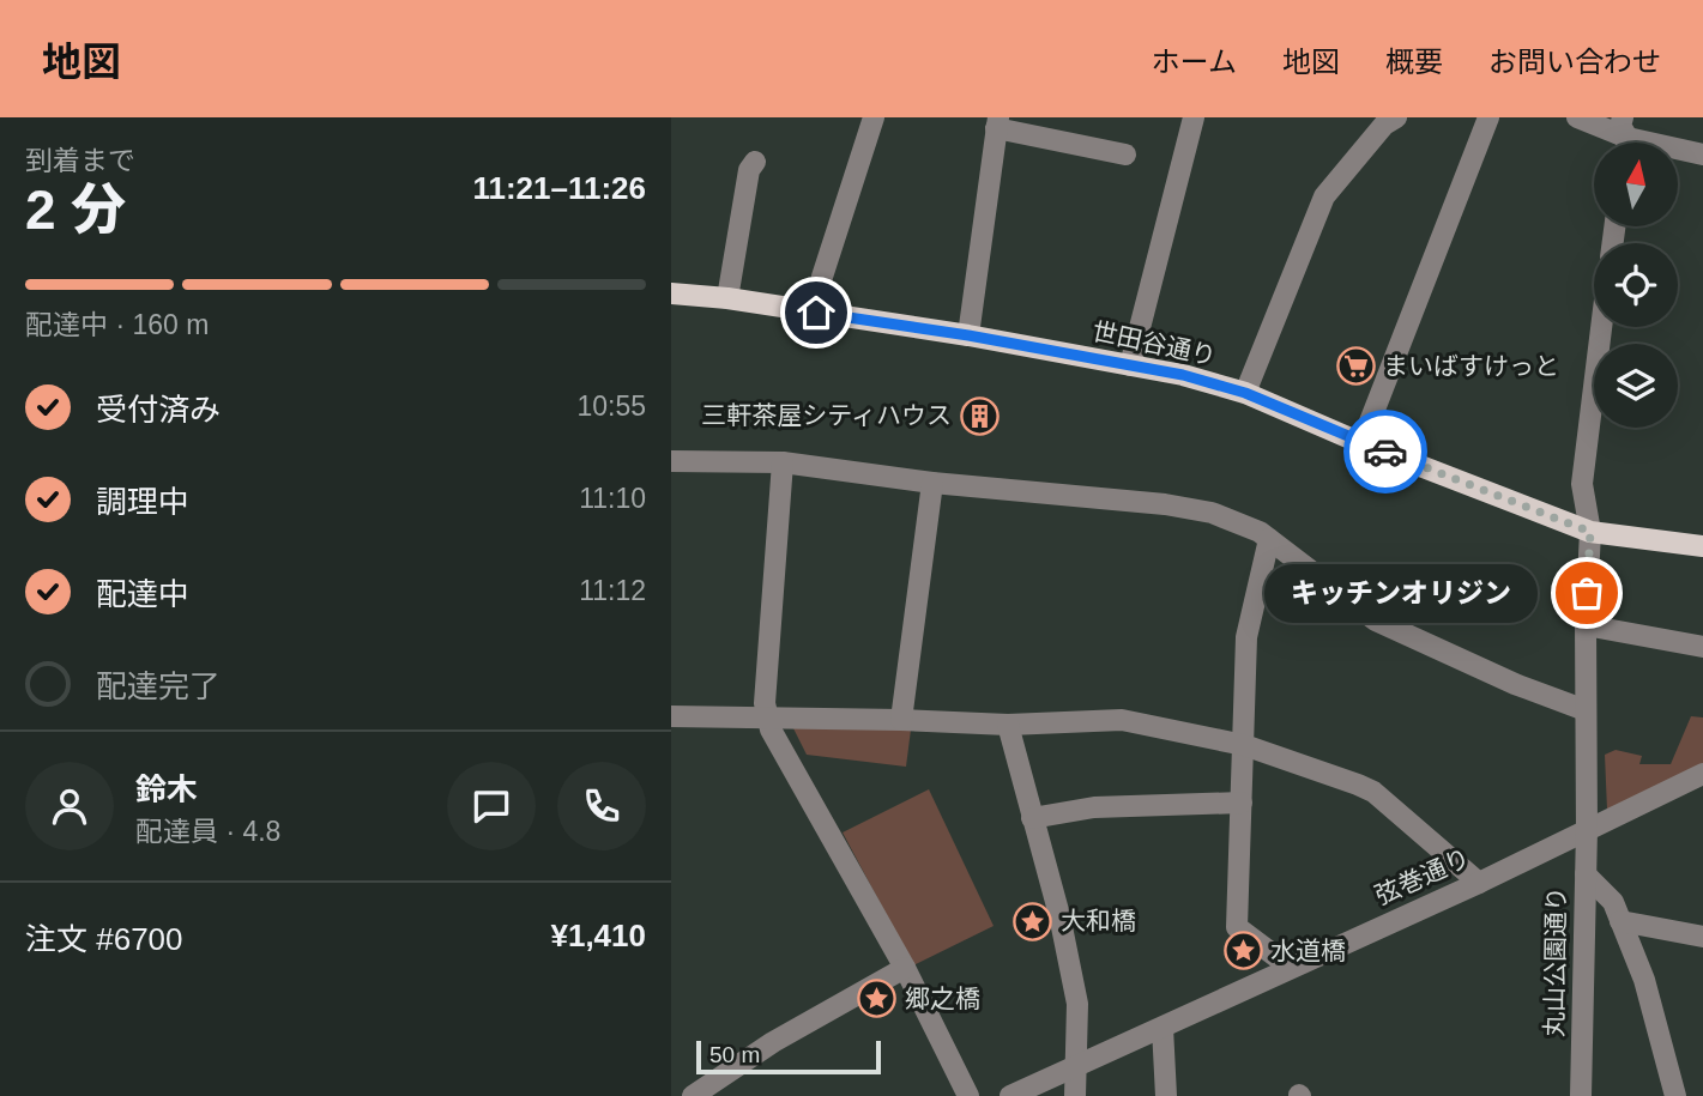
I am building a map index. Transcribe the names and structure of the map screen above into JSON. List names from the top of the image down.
{
  "streets": {
    "main road": ["世田谷通り"],
    "street": ["弦巻通り", "丸山公園通り"]
  },
  "crossings": [
    ["弦巻通り", "丸山公園通り"]
  ],
  "places": {
    "supermarket": ["まいばすけっと"],
    "building": ["三軒茶屋シティハウス"],
    "other": ["キッチンオリジン"],
    "place": ["大和橋", "水道橋", "郷之橋"]
  },
  "scale_bar": "50 m",
  "north": "top",
  "page": {
    "header": "地図",
    "nav": [
      "ホーム",
      "地図",
      "概要",
      "お問い合わせ"
    ],
    "heading": ["2 分", "到着まで", "11:21–11:26"],
    "panel": [
      "鈴木",
      "配達員 · 4.8",
      "注文 #6700",
      "¥1,410"
    ],
    "bar": "配達中 · 160 m",
    "list": [
      ["受付済み", "10:55"],
      ["調理中", "11:10"],
      ["配達中", "11:12"],
      "配達完了"
    ],
    "bubble": "キッチンオリジン",
    "scale": "50 m"
  }
}
